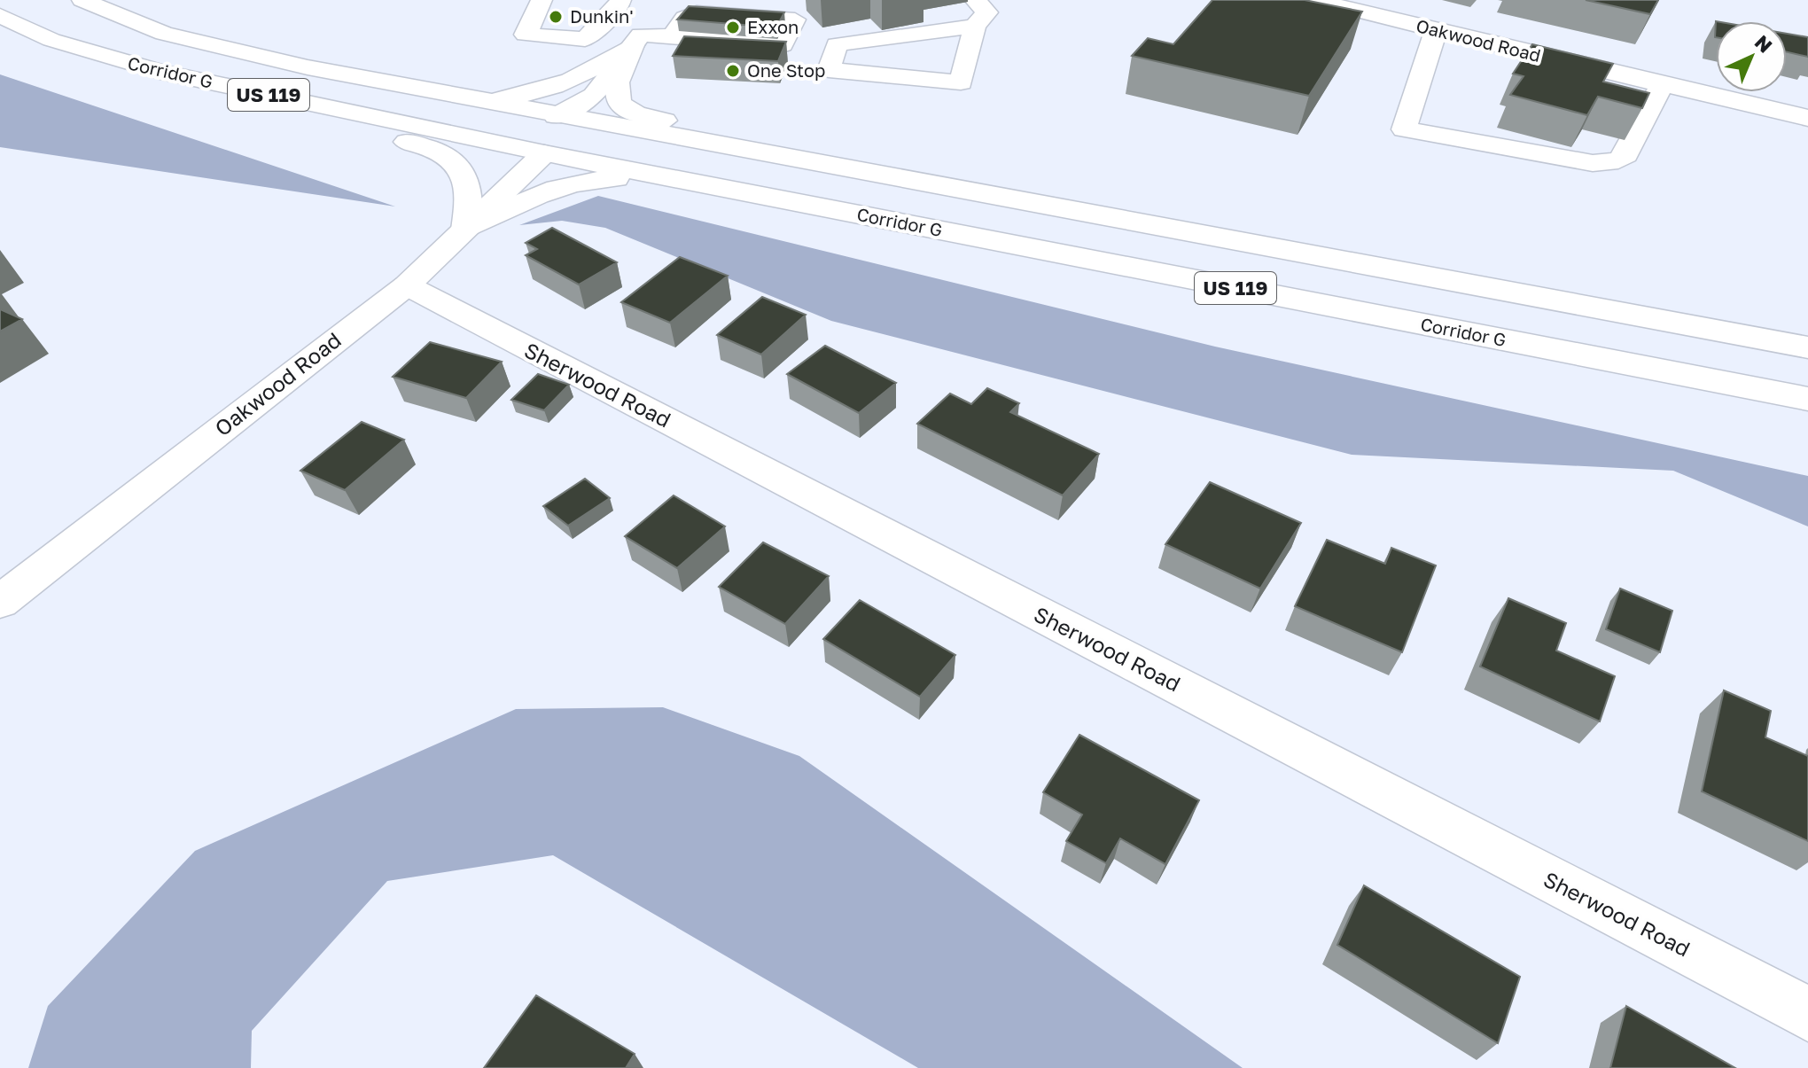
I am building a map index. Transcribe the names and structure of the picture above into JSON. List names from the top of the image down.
{
  "streets": {
    "main road": [
      "Oakwood Road",
      "Corridor G",
      "US 119",
      "Sherwood Road"
    ]
  },
  "crossings": [
    ["Oakwood Road", "Corridor G"],
    ["Oakwood Road", "Sherwood Road"]
  ],
  "places": ["Dunkin'", "Exxon", "One Stop"],
  "north": "top right"
}
